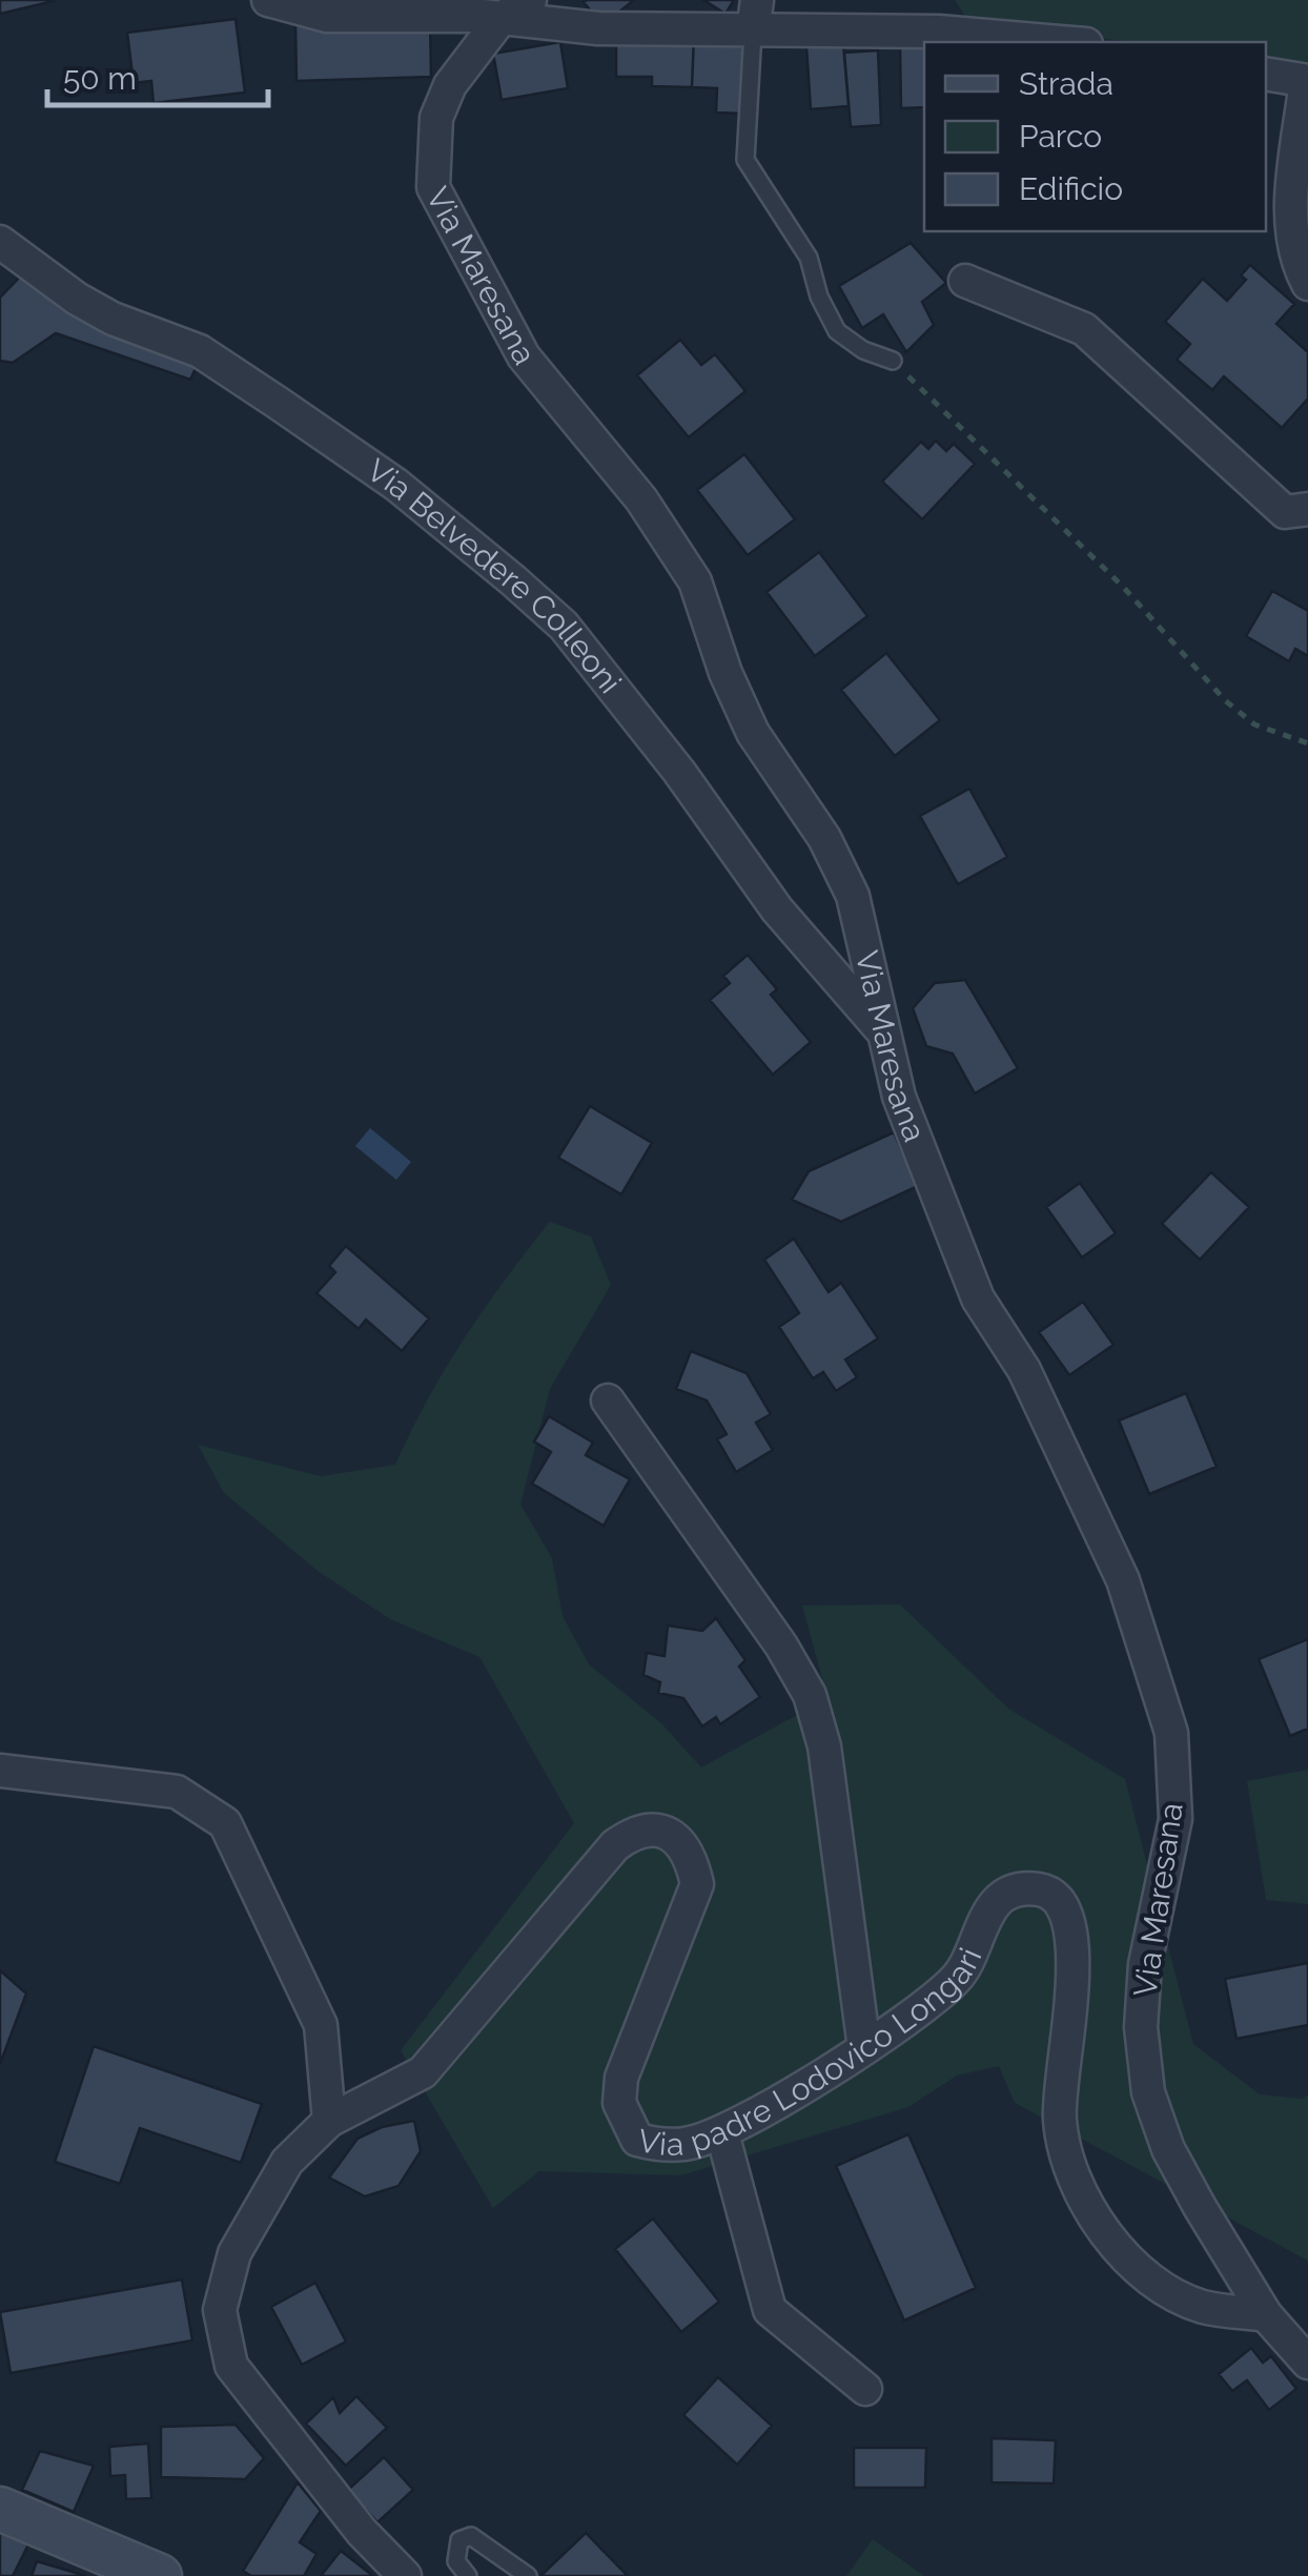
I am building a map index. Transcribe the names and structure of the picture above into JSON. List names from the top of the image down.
{
  "streets": {
    "street": ["Via Maresana", "Via Belvedere Colleoni", "Via padre Lodovico Longari"]
  },
  "crossings": [
    ["Via Maresana", "Via Belvedere Colleoni"],
    ["Via Maresana", "Via padre Lodovico Longari"]
  ],
  "legend": ["Strada", "Parco", "Edificio"],
  "scale_bar": "50 m"
}
